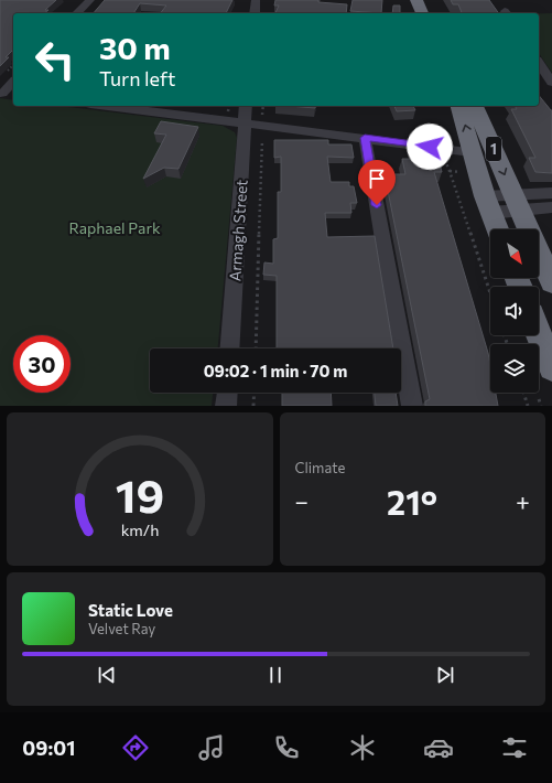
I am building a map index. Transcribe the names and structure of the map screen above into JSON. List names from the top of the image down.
{
  "streets": {
    "highway": ["1"],
    "street": ["Armagh Street"]
  },
  "parks": ["Raphael Park"],
  "north": "bottom right",
  "page": {
    "turn": ["30 m", "Turn left"],
    "limit": "30",
    "trip": "09:02 · 1 min · 70 m",
    "tile": "Climate",
    "heat": ["−", "21°", "+"],
    "song": ["Static Love", "Velvet Ray"],
    "tabs": "09:01",
    "gauge": ["19", "km/h"]
  }
}
